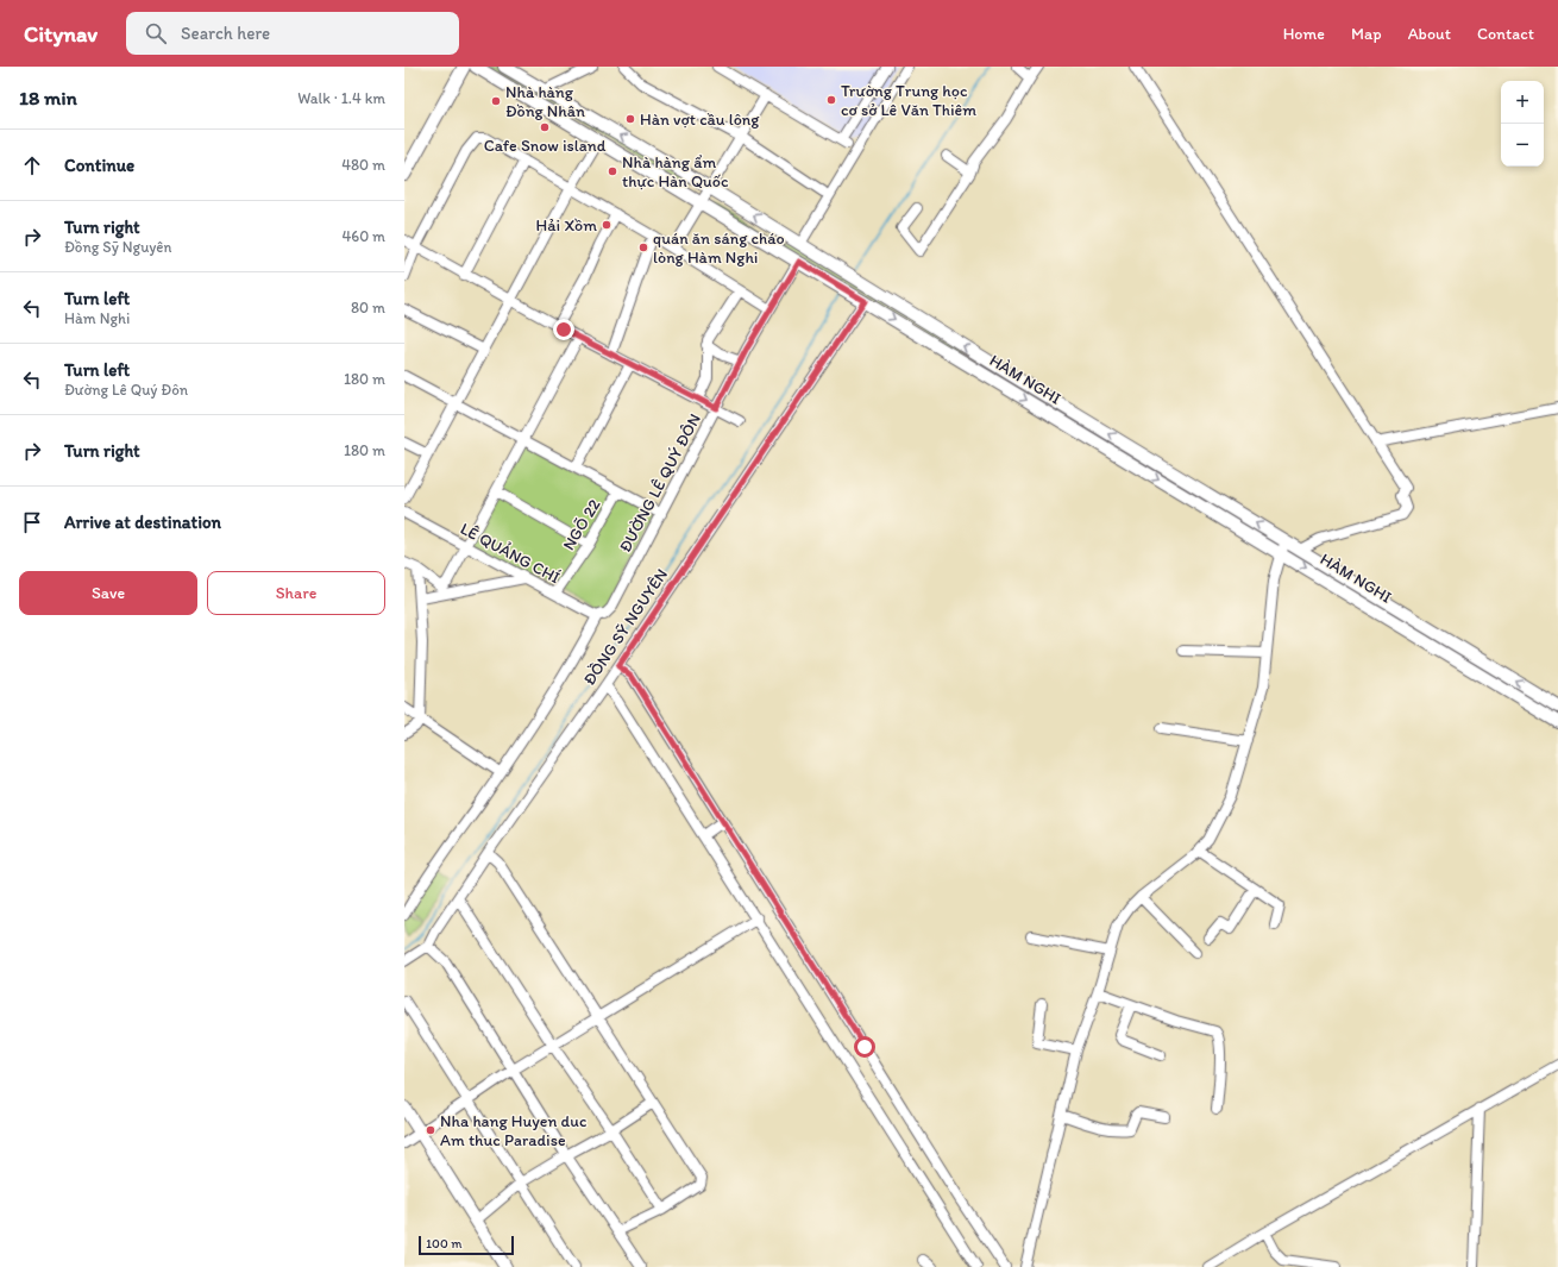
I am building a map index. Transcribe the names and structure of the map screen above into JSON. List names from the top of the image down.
{
  "streets": {
    "main road": ["HÀM NGHI"],
    "street": [
      "ĐƯỜNG LÊ QUÝ ĐÔN",
      "NGÕ 22",
      "LÊ QUẢNG CHÍ",
      "ĐỒNG SỸ NGUYÊN"
    ]
  },
  "crossings": [
    ["HÀM NGHI", "ĐƯỜNG LÊ QUÝ ĐÔN"],
    ["HÀM NGHI", "ĐỒNG SỸ NGUYÊN"],
    ["ĐƯỜNG LÊ QUÝ ĐÔN", "LÊ QUẢNG CHÍ"],
    ["NGÕ 22", "LÊ QUẢNG CHÍ"]
  ],
  "places": [
    "Trường Trung học cơ sở Lê Văn Thiêm",
    "Nhà hàng Đồng Nhân",
    "Hàn vợt cầu lông",
    "Cafe Snow island",
    "Nhà hàng ẩm thực Hàn Quốc",
    "Hải Xồm",
    "quán ăn sáng cháo lòng Hàm Nghi",
    "Nha hang Huyen duc Am thuc Paradise"
  ],
  "scale_bar": "100 m",
  "page": {
    "header": "Citynav",
    "search": "Search here",
    "nav": [
      "Home",
      "Map",
      "About",
      "Contact"
    ],
    "heading": ["18 min", "Walk · 1.4 km"],
    "map_buttons": ["+", "−"],
    "list": [
      ["Continue", "480 m"],
      ["Turn right", "Đồng Sỹ Nguyên", "460 m"],
      ["Turn left", "Hàm Nghi", "80 m"],
      ["Turn left", "Đường Lê Quý Đôn", "180 m"],
      ["Turn right", "180 m"],
      "Arrive at destination"
    ],
    "buttons": ["Save", "Share"],
    "scale": "100 m"
  }
}
